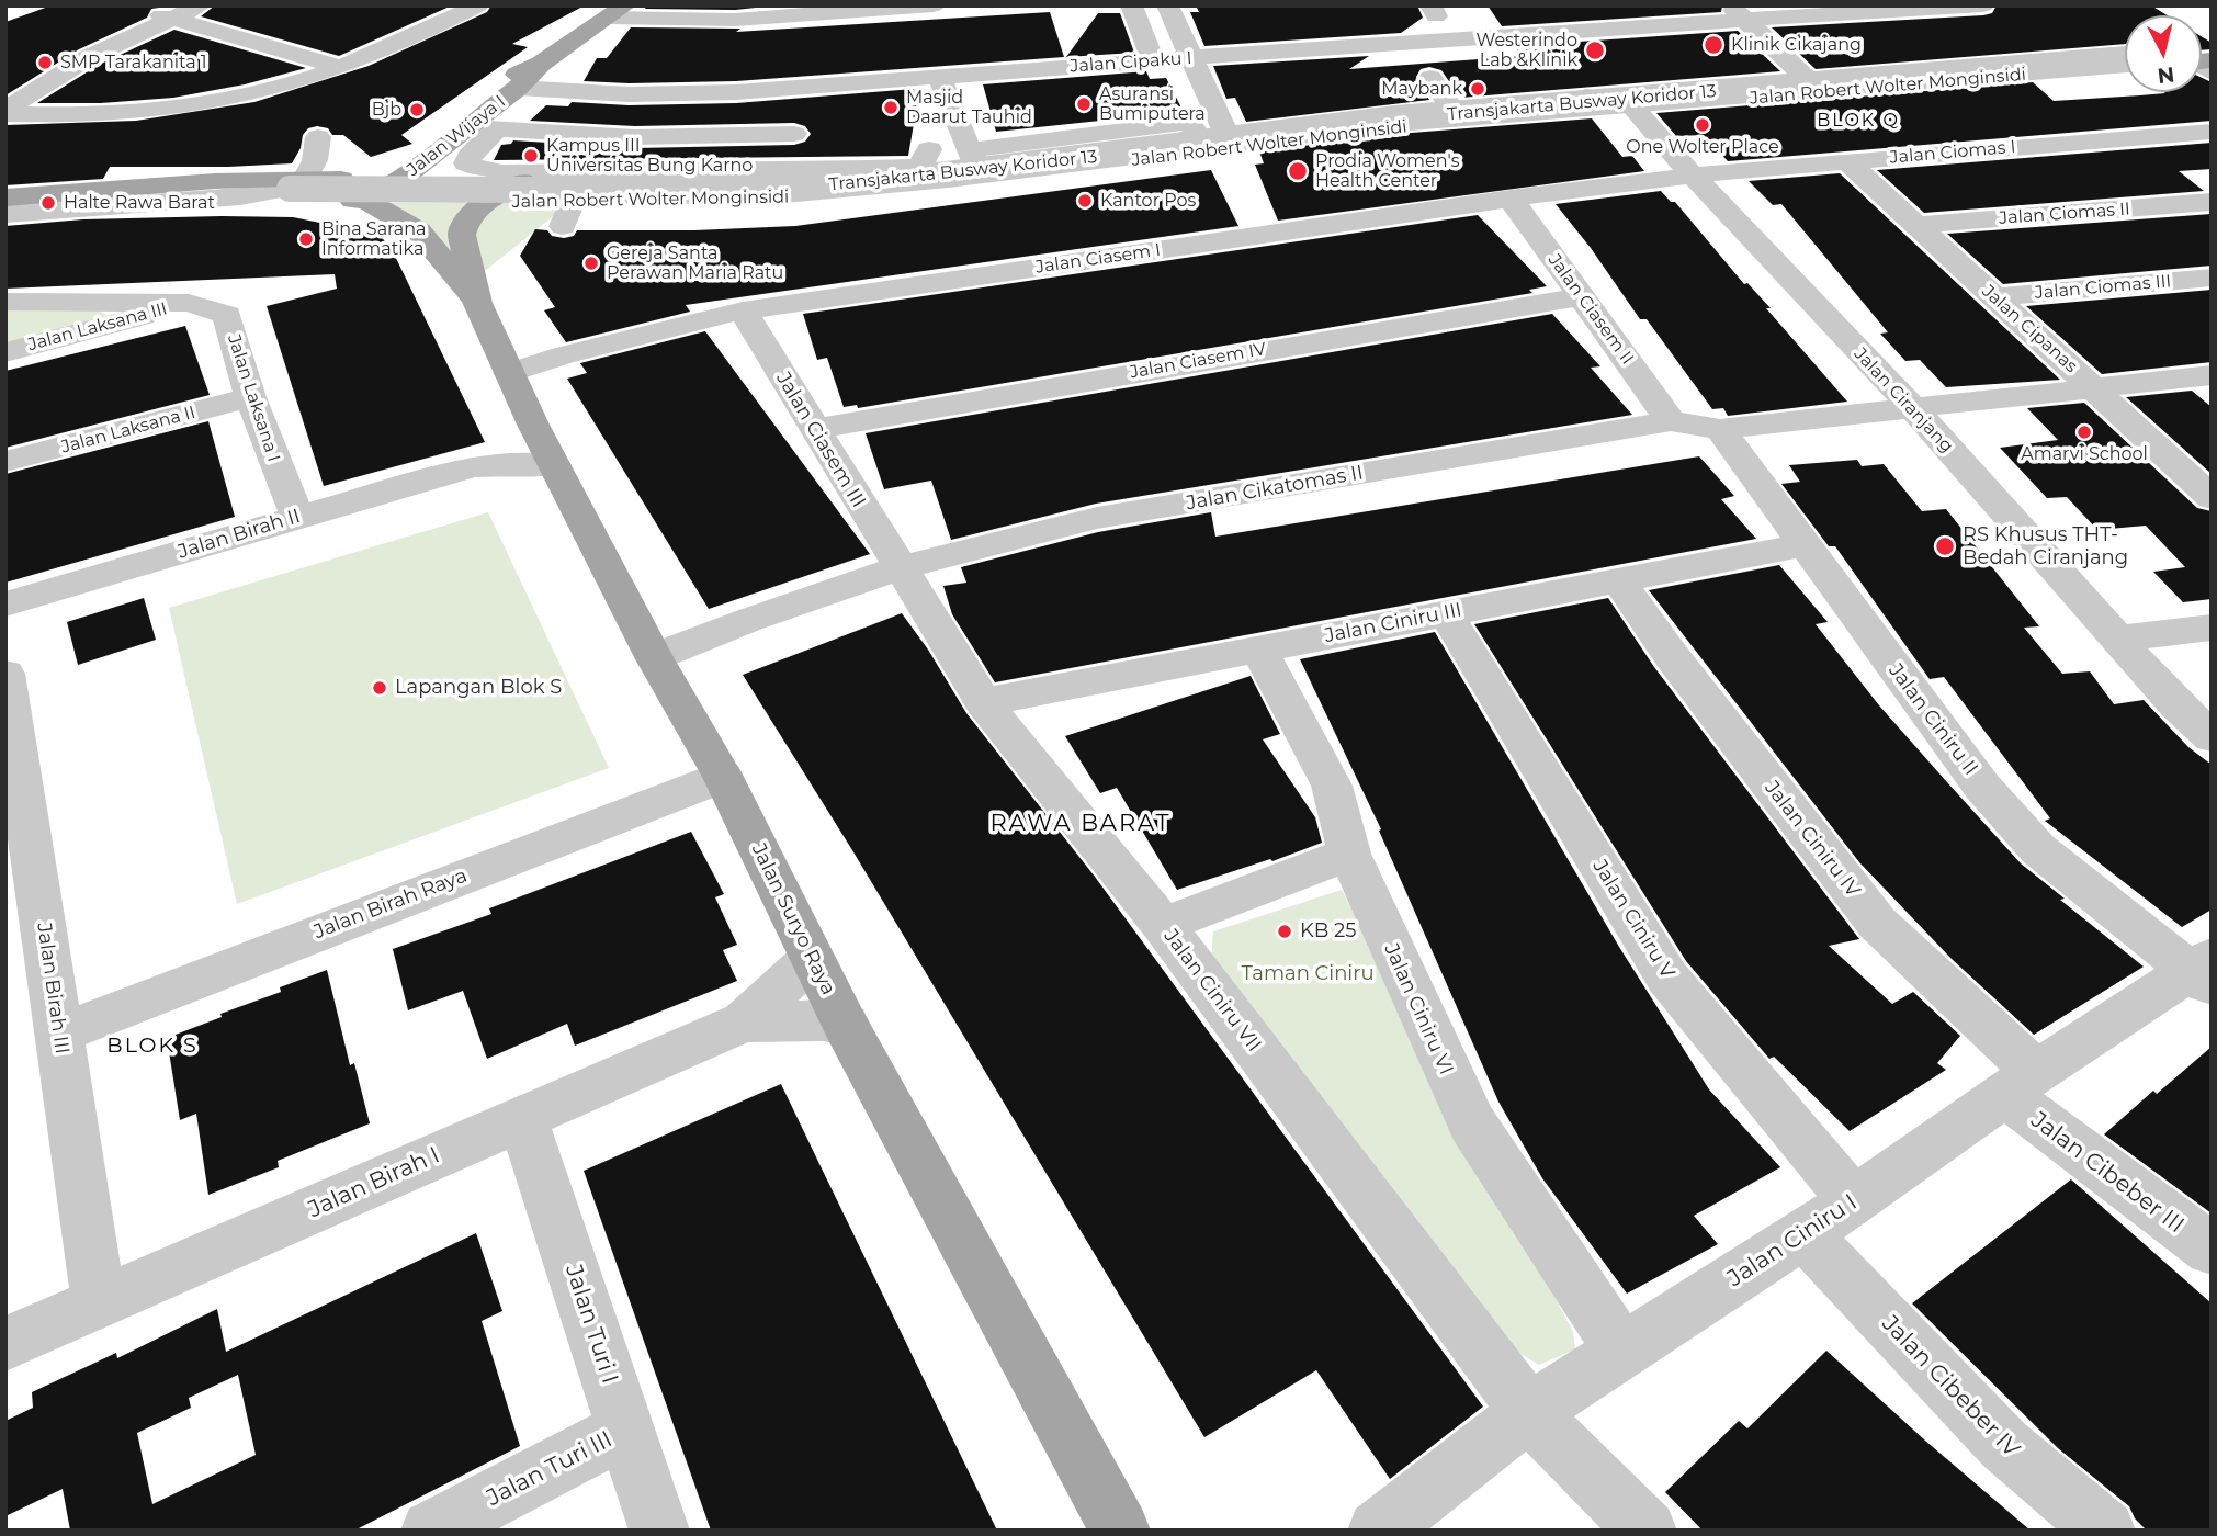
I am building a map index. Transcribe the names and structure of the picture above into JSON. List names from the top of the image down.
{
  "streets": {
    "main road": ["Jalan Robert Wolter Monginsidi", "Jalan Wijaya I", "Jalan Suryo Raya"],
    "street": [
      "Jalan Cipaku I",
      "Transjakarta Busway Koridor 13",
      "Jalan Ciomas I",
      "Jalan Ciomas II",
      "Jalan Ciasem I",
      "Jalan Ciomas III",
      "Jalan Ciasem II",
      "Jalan Laksana III",
      "Jalan Cipanas",
      "Jalan Ciasem IV",
      "Jalan Laksana I",
      "Jalan Ciranjang",
      "Jalan Laksana II",
      "Jalan Ciasem III",
      "Jalan Cikatomas II",
      "Jalan Birah II",
      "Jalan Ciniru III",
      "Jalan Ciniru II",
      "Jalan Ciniru IV",
      "Jalan Birah Raya",
      "Jalan Ciniru V",
      "Jalan Birah III",
      "Jalan Ciniru VII",
      "Jalan Ciniru VI",
      "Jalan Cibeber III",
      "Jalan Birah I",
      "Jalan Ciniru I",
      "Jalan Turi I",
      "Jalan Cibeber IV",
      "Jalan Turi III"
    ]
  },
  "crossings": [
    ["Jalan Cipaku I", "Jalan Wijaya I"],
    ["Jalan Robert Wolter Monginsidi", "Jalan Wijaya I"],
    ["Jalan Robert Wolter Monginsidi", "Jalan Ciranjang"],
    ["Jalan Robert Wolter Monginsidi", "Jalan Suryo Raya"],
    ["Jalan Wijaya I", "Jalan Suryo Raya"],
    ["Jalan Ciomas I", "Jalan Ciasem I"],
    ["Jalan Ciomas I", "Jalan Cipanas"],
    ["Jalan Ciomas I", "Jalan Ciranjang"],
    ["Jalan Ciomas II", "Jalan Cipanas"],
    ["Jalan Ciasem I", "Jalan Ciasem II"],
    ["Jalan Ciasem I", "Jalan Ciranjang"],
    ["Jalan Ciasem I", "Jalan Ciasem III"],
    ["Jalan Ciasem I", "Jalan Suryo Raya"],
    ["Jalan Ciomas III", "Jalan Cipanas"],
    ["Jalan Ciasem II", "Jalan Ciasem IV"],
    ["Jalan Ciasem II", "Jalan Cikatomas II"],
    ["Jalan Laksana III", "Jalan Laksana I"],
    ["Jalan Cipanas", "Jalan Cikatomas II"],
    ["Jalan Ciasem IV", "Jalan Ciasem III"],
    ["Jalan Laksana I", "Jalan Laksana II"],
    ["Jalan Laksana I", "Jalan Birah II"],
    ["Jalan Ciranjang", "Jalan Cikatomas II"],
    ["Jalan Ciasem III", "Jalan Cikatomas II"],
    ["Jalan Ciasem III", "Jalan Ciniru VII"],
    ["Jalan Cikatomas II", "Jalan Ciniru II"],
    ["Jalan Cikatomas II", "Jalan Suryo Raya"],
    ["Jalan Cikatomas II", "Jalan Ciniru VII"],
    ["Jalan Birah II", "Jalan Suryo Raya"],
    ["Jalan Ciniru III", "Jalan Ciniru II"],
    ["Jalan Ciniru III", "Jalan Ciniru IV"],
    ["Jalan Ciniru III", "Jalan Ciniru V"],
    ["Jalan Ciniru III", "Jalan Ciniru VII"],
    ["Jalan Ciniru III", "Jalan Ciniru VI"],
    ["Jalan Ciniru II", "Jalan Ciniru I"],
    ["Jalan Ciniru IV", "Jalan Cibeber III"],
    ["Jalan Ciniru IV", "Jalan Ciniru I"],
    ["Jalan Birah Raya", "Jalan Suryo Raya"],
    ["Jalan Birah Raya", "Jalan Birah III"],
    ["Jalan Suryo Raya", "Jalan Birah I"],
    ["Jalan Ciniru V", "Jalan Ciniru I"],
    ["Jalan Birah III", "Jalan Birah I"],
    ["Jalan Ciniru VII", "Jalan Ciniru I"],
    ["Jalan Ciniru VI", "Jalan Ciniru I"],
    ["Jalan Cibeber III", "Jalan Ciniru I"],
    ["Jalan Birah I", "Jalan Turi I"],
    ["Jalan Ciniru I", "Jalan Cibeber IV"],
    ["Jalan Turi I", "Jalan Turi III"]
  ],
  "districts": ["BLOK Q", "RAWA BARAT", "BLOK S"],
  "parks": ["Taman Ciniru"],
  "places": [
    "Klinik Cikajang",
    "Westerindo Lab &Klinik",
    "SMP Tarakanita 1",
    "Maybank",
    "Asuransi Bumiputera",
    "Masjid Daarut Tauhid",
    "Bjb",
    "One Wolter Place",
    "Kampus III Universitas Bung Karno",
    "Prodia Women's Health Center",
    "Kantor Pos",
    "Halte Rawa Barat",
    "Bina Sarana Informatika",
    "Gereja Santa Perawan Maria Ratu",
    "Amarvi School",
    "RS Khusus THT- Bedah Ciranjang",
    "Lapangan Blok S",
    "KB 25"
  ],
  "north": "bottom"
}
